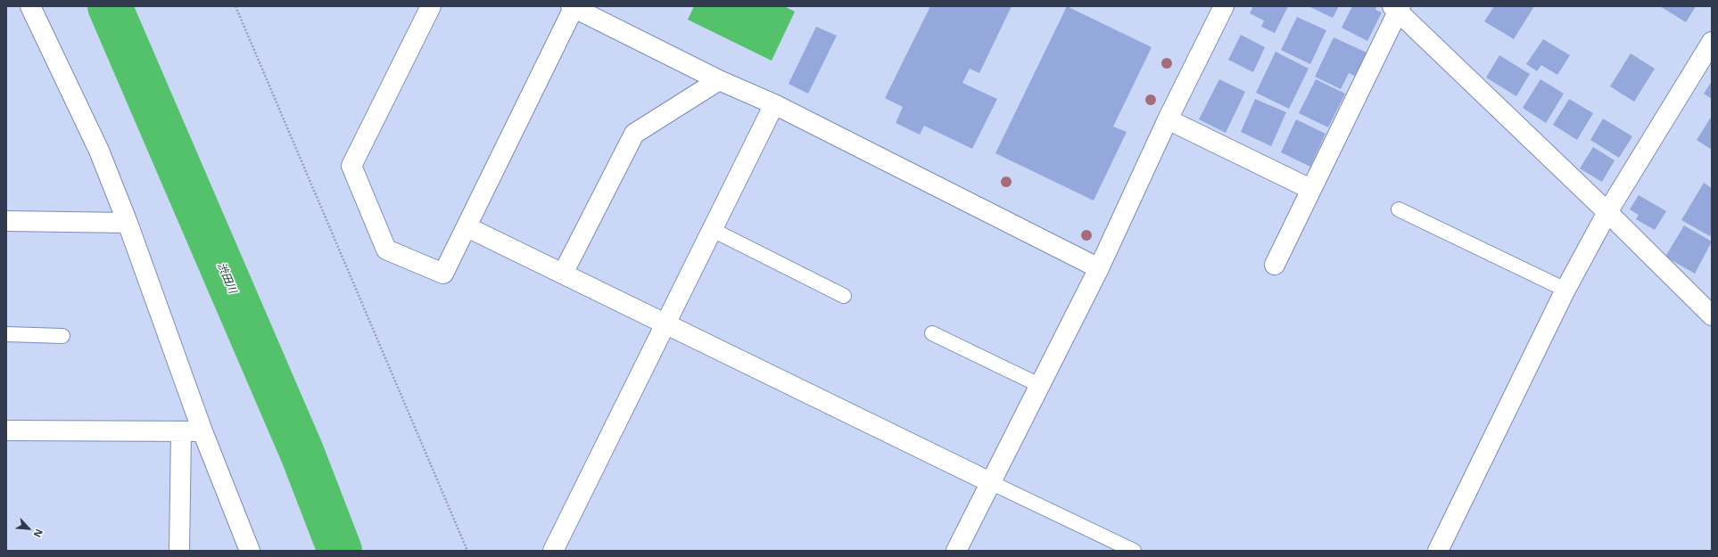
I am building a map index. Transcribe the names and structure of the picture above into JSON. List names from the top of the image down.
{
  "water": ["渋田川"],
  "north": "bottom right"
}
